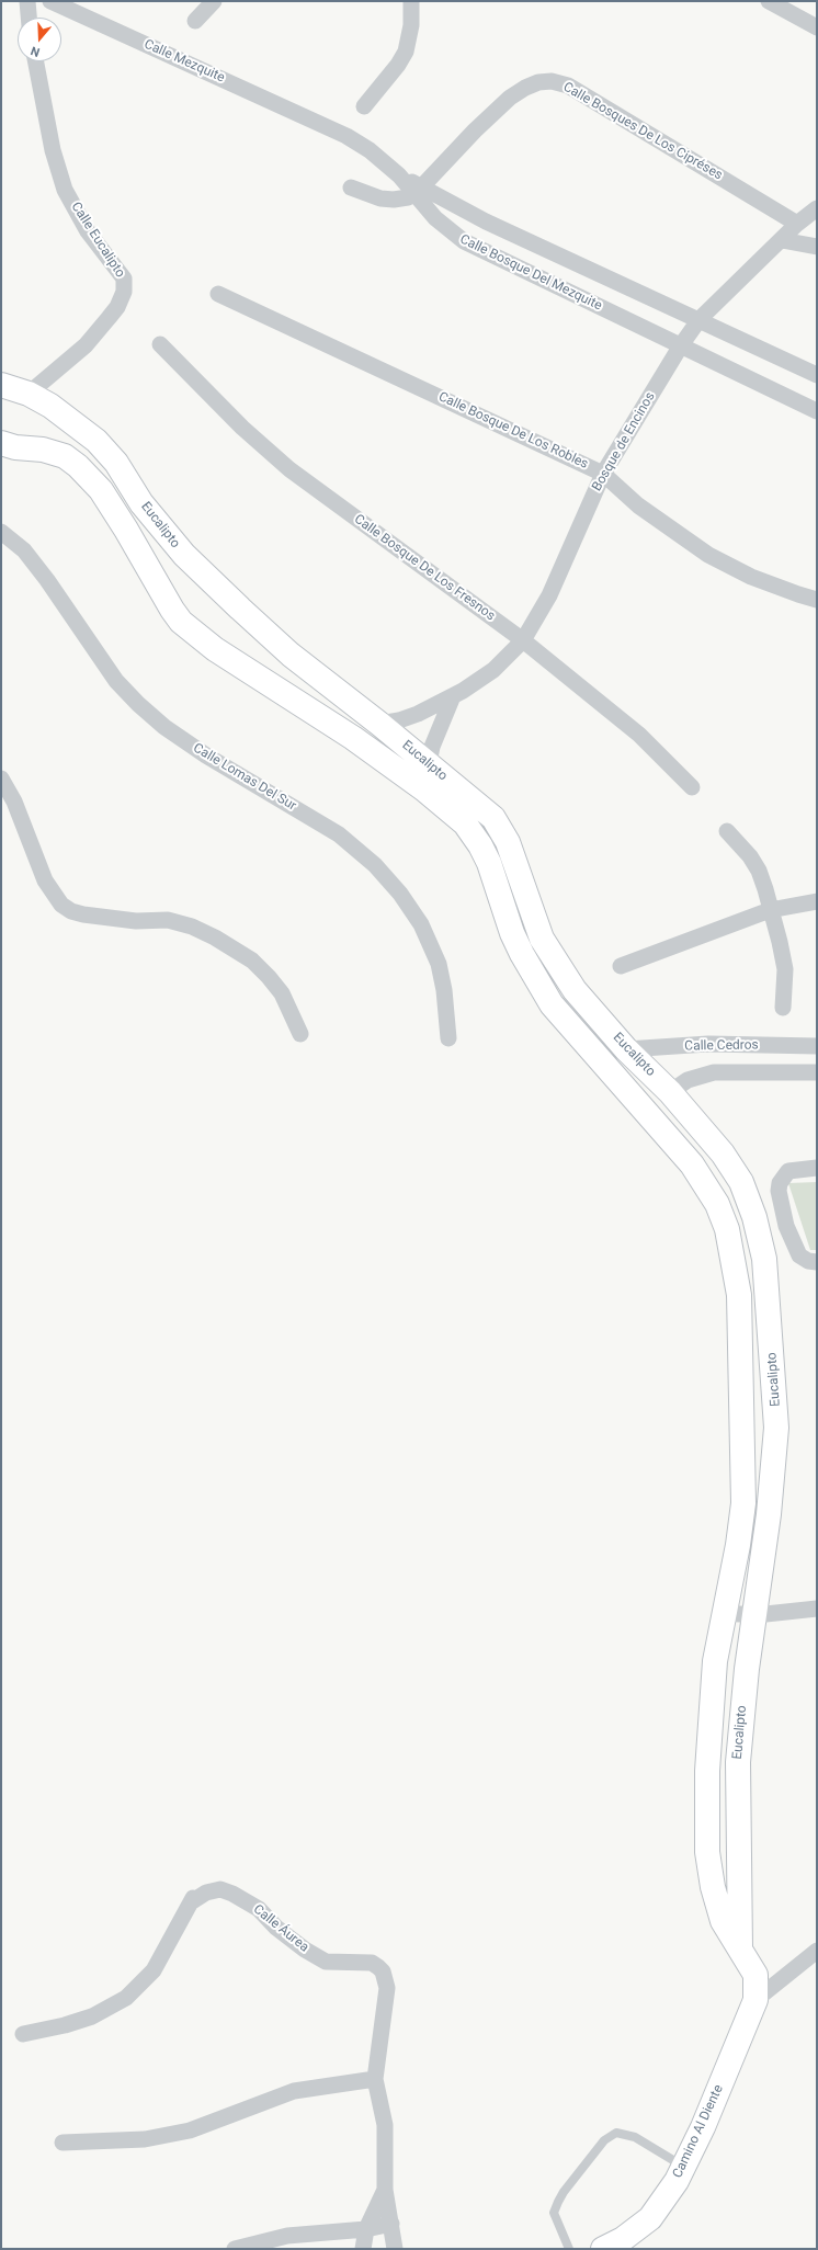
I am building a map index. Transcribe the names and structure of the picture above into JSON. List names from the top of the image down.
{
  "streets": {
    "street": [
      "Calle Mezquite",
      "Calle Bosques De Los Cipréses",
      "Calle Eucalipto",
      "Calle Bosque Del Mezquite",
      "Calle Bosque De Los Robles",
      "Bosque de Encinos",
      "Eucalipto",
      "Calle Bosque De Los Fresnos",
      "Calle Lomas Del Sur",
      "Calle Cedros",
      "Calle Áurea",
      "Camino Al Diente"
    ]
  },
  "crossings": [
    ["Calle Mezquite", "Calle Bosque Del Mezquite"],
    ["Calle Bosques De Los Cipréses", "Calle Bosque Del Mezquite"],
    ["Calle Bosques De Los Cipréses", "Bosque de Encinos"],
    ["Calle Eucalipto", "Eucalipto"],
    ["Calle Bosque Del Mezquite", "Bosque de Encinos"],
    ["Calle Bosque De Los Robles", "Bosque de Encinos"],
    ["Bosque de Encinos", "Eucalipto"],
    ["Bosque de Encinos", "Calle Bosque De Los Fresnos"],
    ["Eucalipto", "Calle Cedros"],
    ["Eucalipto", "Camino Al Diente"]
  ],
  "north": "bottom"
}
